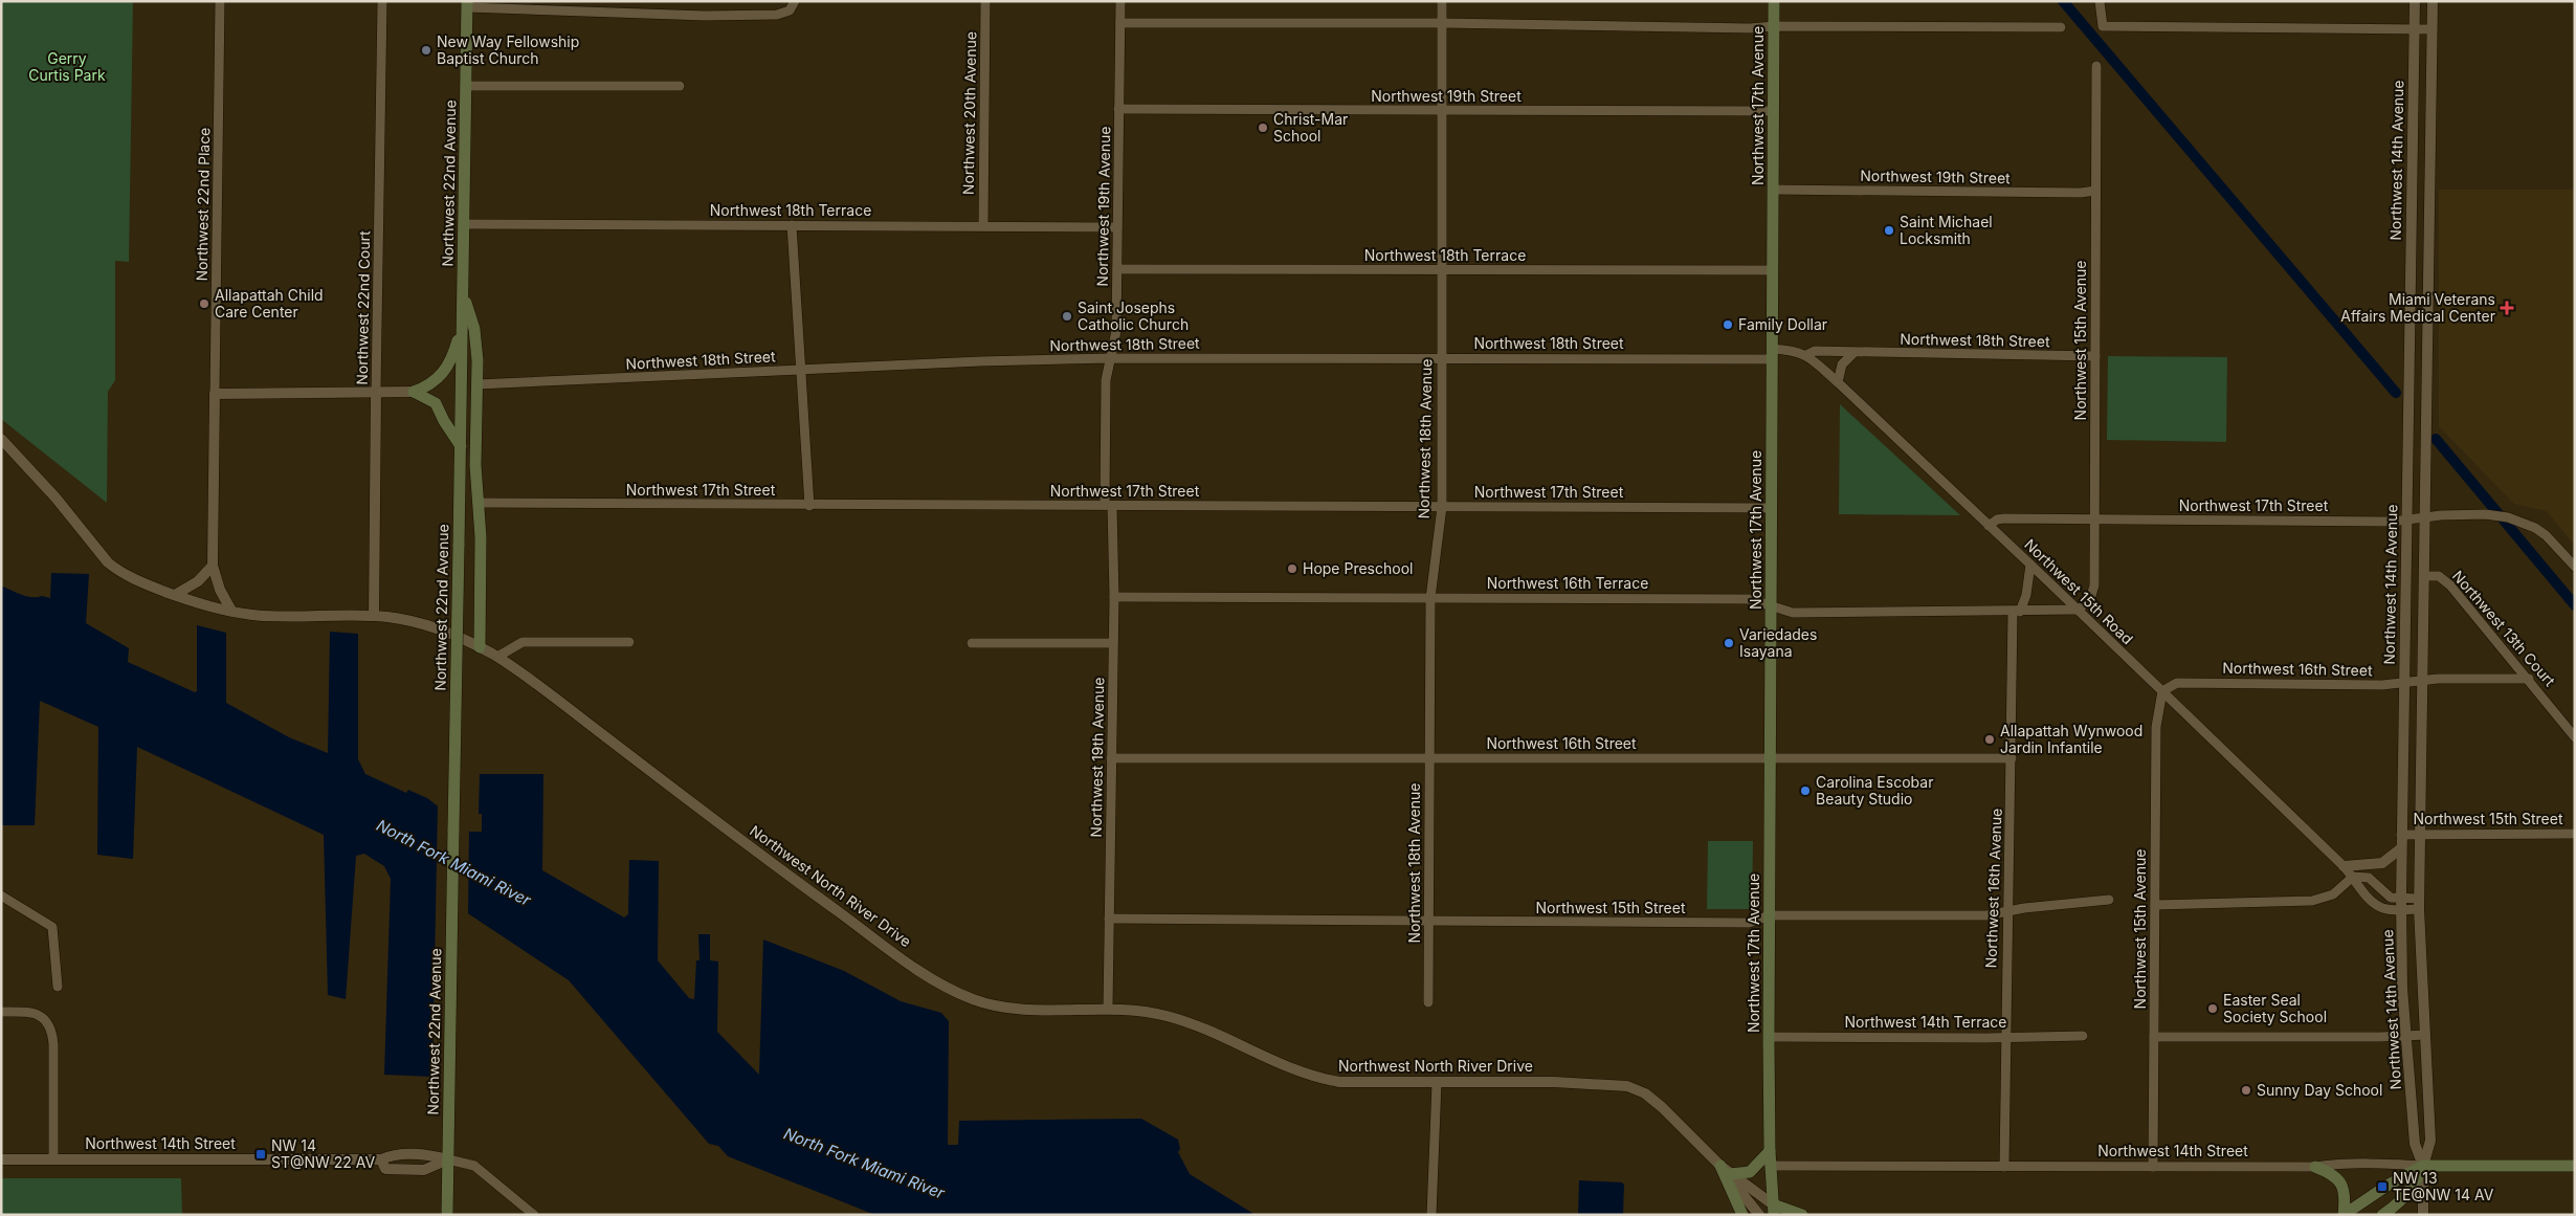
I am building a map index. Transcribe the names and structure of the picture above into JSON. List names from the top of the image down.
{
  "streets": {
    "main road": [
      "Northwest 17th Avenue",
      "Northwest 22nd Avenue",
      "Northwest North River Drive",
      "Northwest 14th Street"
    ],
    "street": [
      "Northwest 19th Street",
      "Northwest 20th Avenue",
      "Northwest 14th Avenue",
      "Northwest 22nd Place",
      "Northwest 19th Avenue",
      "Northwest 18th Terrace",
      "Northwest 22nd Court",
      "Northwest 18th Street",
      "Northwest 15th Avenue",
      "Northwest 18th Avenue",
      "Northwest 17th Street",
      "Northwest 16th Terrace",
      "Northwest 15th Road",
      "Northwest 13th Court",
      "Northwest 16th Street",
      "Northwest 15th Street",
      "Northwest 16th Avenue",
      "Northwest 14th Terrace"
    ]
  },
  "crossings": [
    ["Northwest 19th Street", "Northwest 17th Avenue"],
    ["Northwest 19th Street", "Northwest 19th Avenue"],
    ["Northwest 19th Street", "Northwest 15th Avenue"],
    ["Northwest 19th Street", "Northwest 18th Avenue"],
    ["Northwest 17th Avenue", "Northwest 18th Terrace"],
    ["Northwest 17th Avenue", "Northwest 18th Street"],
    ["Northwest 17th Avenue", "Northwest 17th Street"],
    ["Northwest 17th Avenue", "Northwest 16th Terrace"],
    ["Northwest 17th Avenue", "Northwest 15th Road"],
    ["Northwest 17th Avenue", "Northwest 16th Street"],
    ["Northwest 17th Avenue", "Northwest 15th Street"],
    ["Northwest 17th Avenue", "Northwest North River Drive"],
    ["Northwest 17th Avenue", "Northwest 14th Terrace"],
    ["Northwest 17th Avenue", "Northwest 14th Street"],
    ["Northwest 20th Avenue", "Northwest 18th Terrace"],
    ["Northwest 14th Avenue", "Northwest 17th Street"],
    ["Northwest 14th Avenue", "Northwest 15th Road"],
    ["Northwest 14th Avenue", "Northwest 13th Court"],
    ["Northwest 14th Avenue", "Northwest 16th Street"],
    ["Northwest 14th Avenue", "Northwest 15th Street"],
    ["Northwest 14th Avenue", "Northwest 14th Street"],
    ["Northwest 22nd Avenue", "Northwest 18th Terrace"],
    ["Northwest 22nd Avenue", "Northwest 14th Street"],
    ["Northwest 22nd Place", "Northwest North River Drive"],
    ["Northwest 19th Avenue", "Northwest 18th Terrace"],
    ["Northwest 19th Avenue", "Northwest 18th Street"],
    ["Northwest 19th Avenue", "Northwest 17th Street"],
    ["Northwest 19th Avenue", "Northwest 16th Terrace"],
    ["Northwest 19th Avenue", "Northwest 16th Street"],
    ["Northwest 19th Avenue", "Northwest 15th Street"],
    ["Northwest 19th Avenue", "Northwest North River Drive"],
    ["Northwest 18th Terrace", "Northwest 18th Avenue"],
    ["Northwest 22nd Court", "Northwest North River Drive"],
    ["Northwest 18th Street", "Northwest 15th Avenue"],
    ["Northwest 18th Street", "Northwest 18th Avenue"],
    ["Northwest 18th Street", "Northwest 15th Road"],
    ["Northwest 15th Avenue", "Northwest 17th Street"],
    ["Northwest 15th Avenue", "Northwest 16th Terrace"],
    ["Northwest 15th Avenue", "Northwest 15th Road"],
    ["Northwest 15th Avenue", "Northwest 16th Street"],
    ["Northwest 15th Avenue", "Northwest 14th Street"],
    ["Northwest 18th Avenue", "Northwest 17th Street"],
    ["Northwest 18th Avenue", "Northwest 16th Terrace"],
    ["Northwest 18th Avenue", "Northwest 16th Street"],
    ["Northwest 18th Avenue", "Northwest 15th Street"],
    ["Northwest 17th Street", "Northwest 15th Road"],
    ["Northwest 16th Terrace", "Northwest 15th Road"],
    ["Northwest 16th Terrace", "Northwest 16th Avenue"],
    ["Northwest 15th Road", "Northwest 16th Street"],
    ["Northwest 13th Court", "Northwest 16th Street"],
    ["Northwest 16th Street", "Northwest 16th Avenue"],
    ["Northwest 15th Street", "Northwest 16th Avenue"],
    ["Northwest 16th Avenue", "Northwest 14th Terrace"],
    ["Northwest 16th Avenue", "Northwest 14th Street"]
  ],
  "water": ["North Fork Miami River"],
  "parks": ["Gerry Curtis Park"],
  "places": {
    "other": [
      "New Way Fellowship Baptist Church",
      "Christ-Mar School",
      "Saint Michael Locksmith",
      "Allapattah Child Care Center",
      "Saint Josephs Catholic Church",
      "Family Dollar",
      "Hope Preschool",
      "Variedades Isayana",
      "Allapattah Wynwood Jardin Infantile",
      "Carolina Escobar Beauty Studio",
      "Easter Seal Society School",
      "Sunny Day School"
    ],
    "health": ["Miami Veterans Affairs Medical Center"],
    "transit": ["NW 14 ST@NW 22 AV", "NW 13 TE@NW 14 AV"]
  }
}
